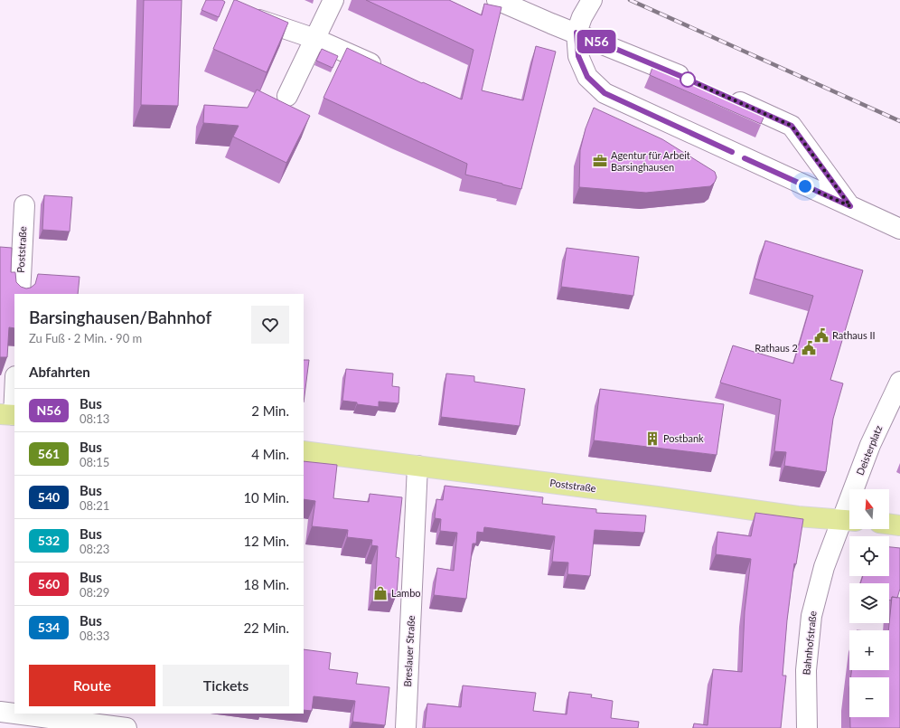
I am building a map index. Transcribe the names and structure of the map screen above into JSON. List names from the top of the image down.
{
  "streets": {
    "main road": ["Poststraße"],
    "street": ["Deisterplatz", "Bahnhofstraße", "Breslauer Straße"]
  },
  "crossings": [
    ["Poststraße", "Bahnhofstraße"],
    ["Poststraße", "Breslauer Straße"]
  ],
  "places": {
    "office": ["Agentur für Arbeit Barsinghausen"],
    "public building": ["Rathaus II", "Rathaus 2"],
    "building": ["Postbank"],
    "shop": ["Lambo"]
  },
  "lines": ["bus line N56"],
  "north": "top",
  "page": {
    "on_map": "N56",
    "heading": [
      ["Barsinghausen/Bahnhof", "Zu Fuß · 2 Min. · 90 m"],
      "Abfahrten"
    ],
    "list": [
      {
        "mark": "N56",
        "name": "Bus",
        "note": "08:13",
        "value": "2 Min."
      },
      {
        "mark": "561",
        "name": "Bus",
        "note": "08:15",
        "value": "4 Min."
      },
      {
        "mark": "540",
        "name": "Bus",
        "note": "08:21",
        "value": "10 Min."
      },
      {
        "mark": "532",
        "name": "Bus",
        "note": "08:23",
        "value": "12 Min."
      },
      {
        "mark": "560",
        "name": "Bus",
        "note": "08:29",
        "value": "18 Min."
      },
      {
        "mark": "534",
        "name": "Bus",
        "note": "08:33",
        "value": "22 Min."
      }
    ],
    "map_buttons": ["+", "−"],
    "buttons": ["Route", "Tickets"]
  }
}
